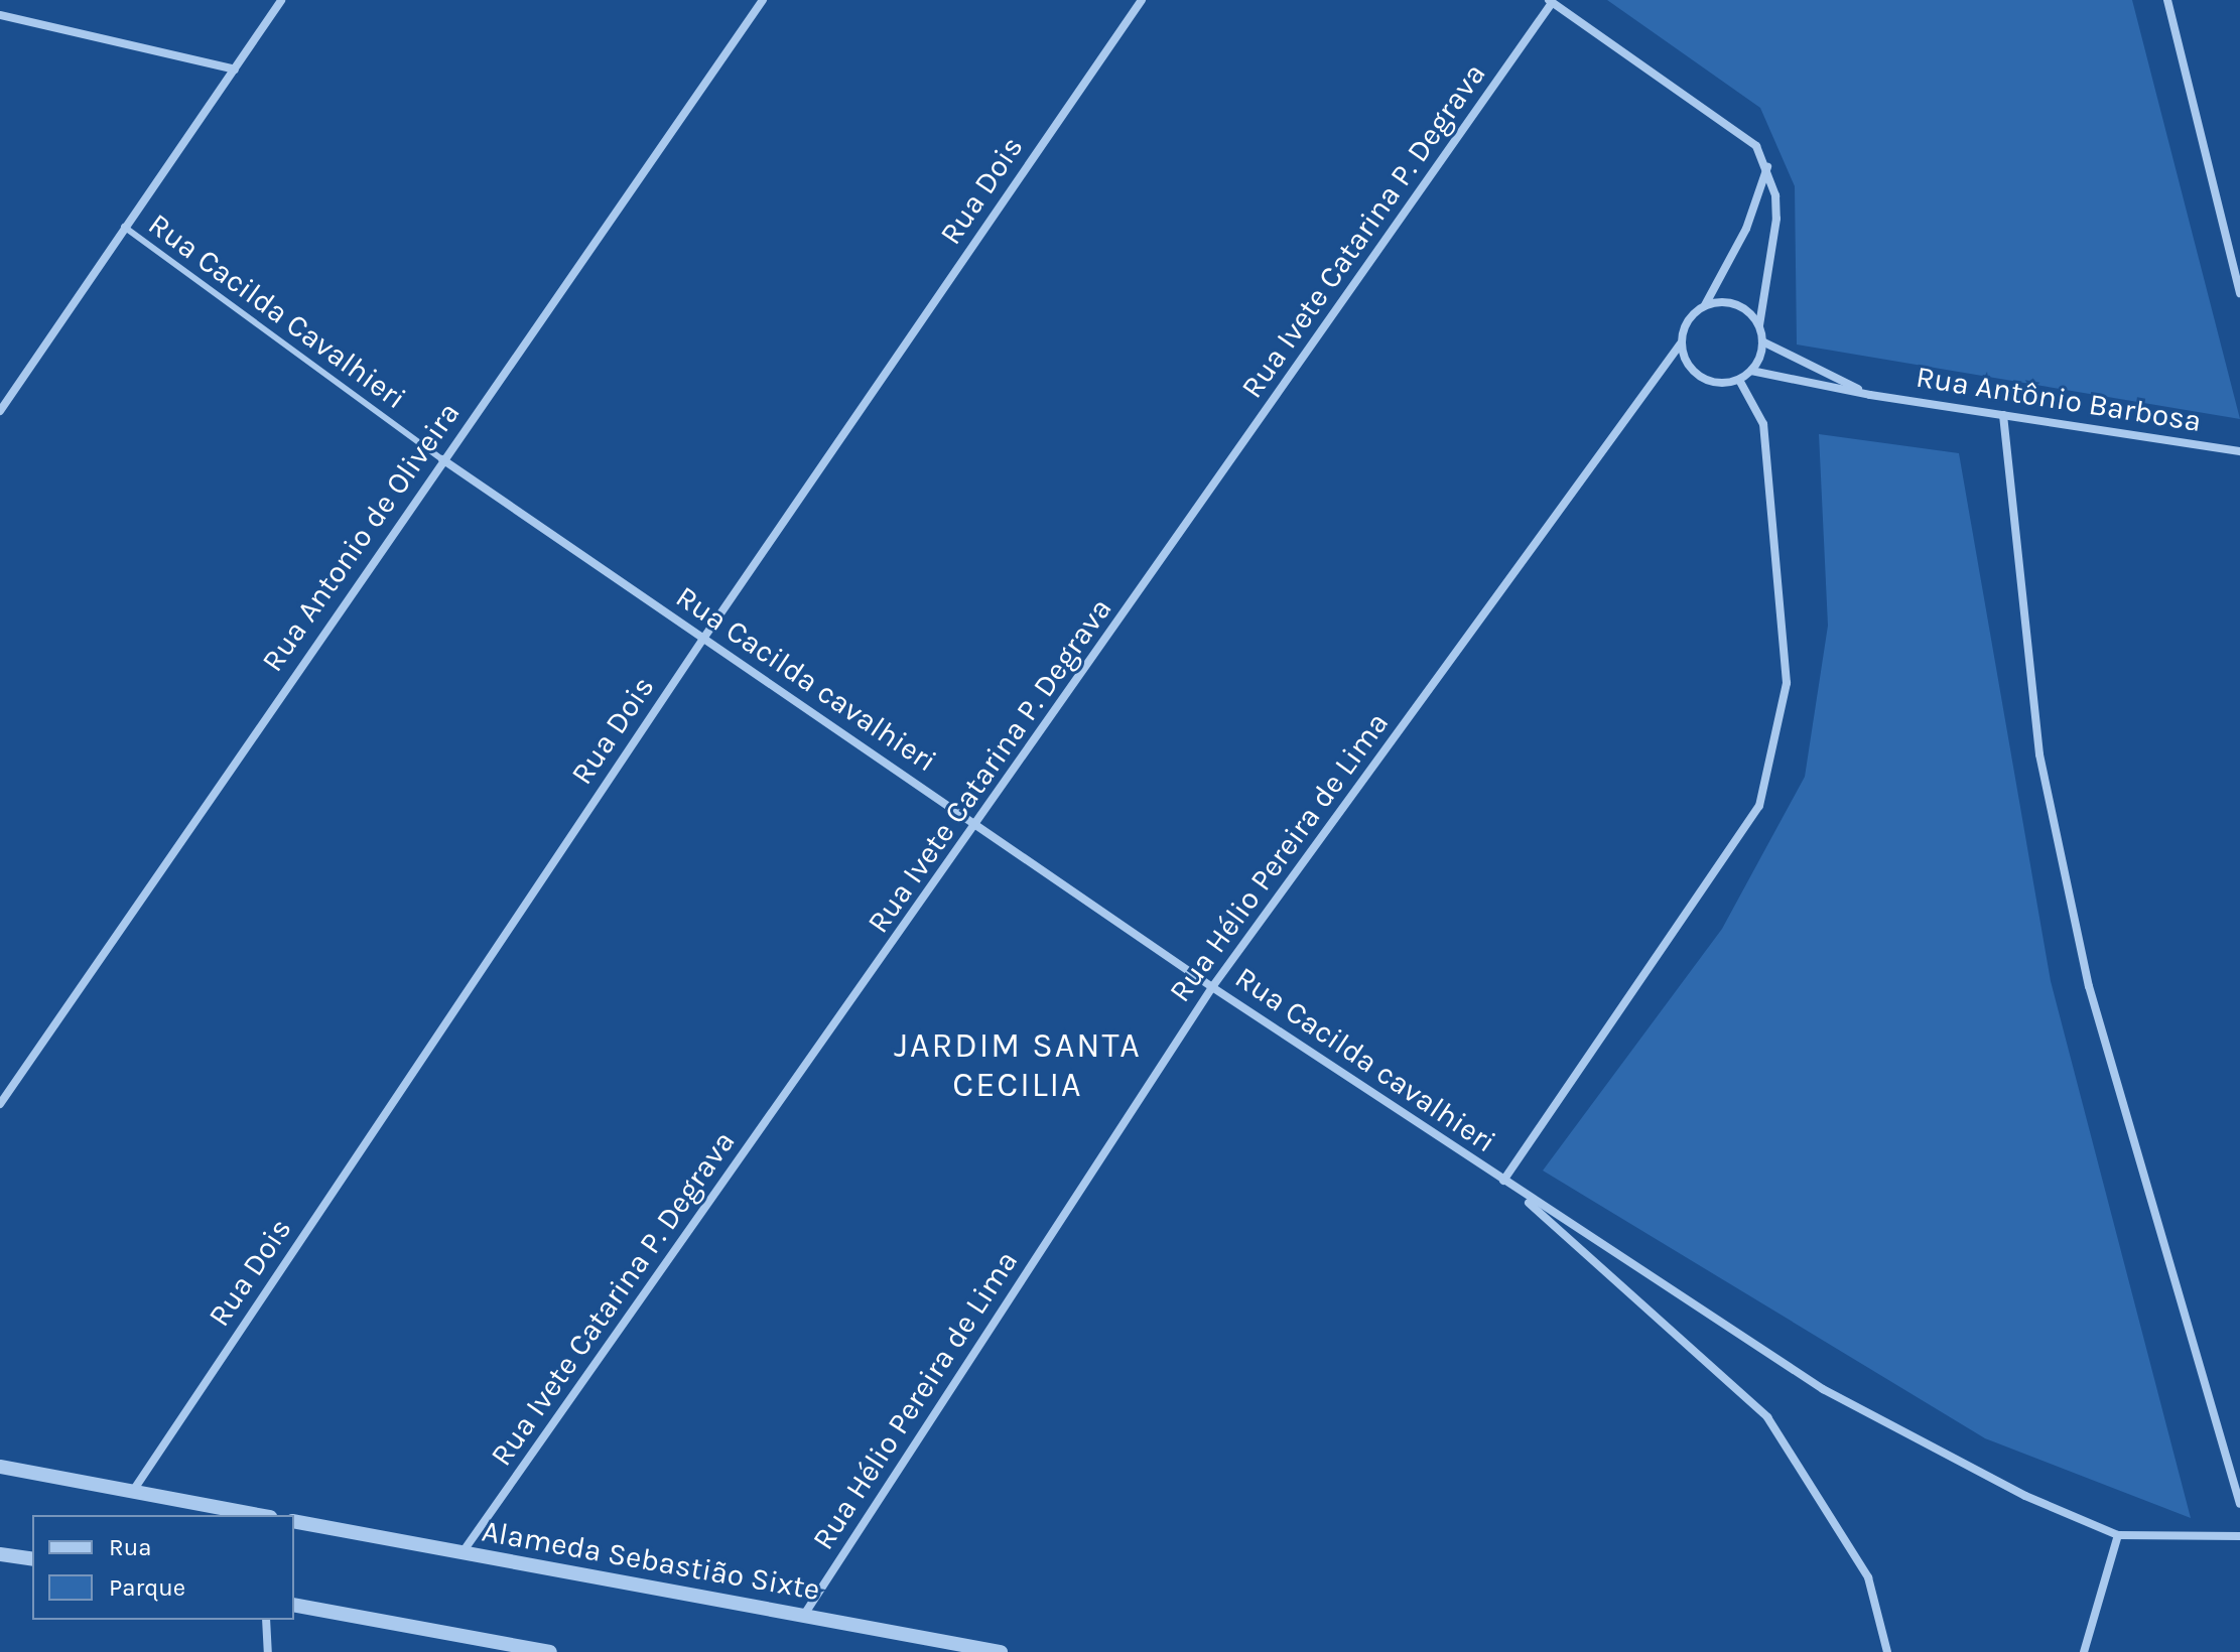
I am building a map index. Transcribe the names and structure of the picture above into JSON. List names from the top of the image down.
{
  "streets": {
    "street": [
      "Rua Dois",
      "Rua Ivete Catarina P. Degrava",
      "Rua Antônio Barbosa",
      "Rua Antonio de Oliveira",
      "Rua Cacilda cavalhieri",
      "Rua Hélio Pereira de Lima",
      "Alameda Sebastião Sixte"
    ],
    "lane": ["Rua Cacilda Cavalhieri"]
  },
  "crossings": [
    ["Rua Dois", "Rua Cacilda cavalhieri"],
    ["Rua Ivete Catarina P. Degrava", "Rua Cacilda cavalhieri"],
    ["Rua Ivete Catarina P. Degrava", "Alameda Sebastião Sixte"],
    ["Rua Cacilda Cavalhieri", "Rua Antonio de Oliveira"],
    ["Rua Cacilda Cavalhieri", "Rua Cacilda cavalhieri"],
    ["Rua Antônio Barbosa", "Rua Hélio Pereira de Lima"],
    ["Rua Antonio de Oliveira", "Rua Cacilda cavalhieri"],
    ["Rua Cacilda cavalhieri", "Rua Hélio Pereira de Lima"],
    ["Rua Hélio Pereira de Lima", "Alameda Sebastião Sixte"]
  ],
  "districts": ["JARDIM SANTA CECILIA"],
  "legend": ["Rua", "Parque"]
}
